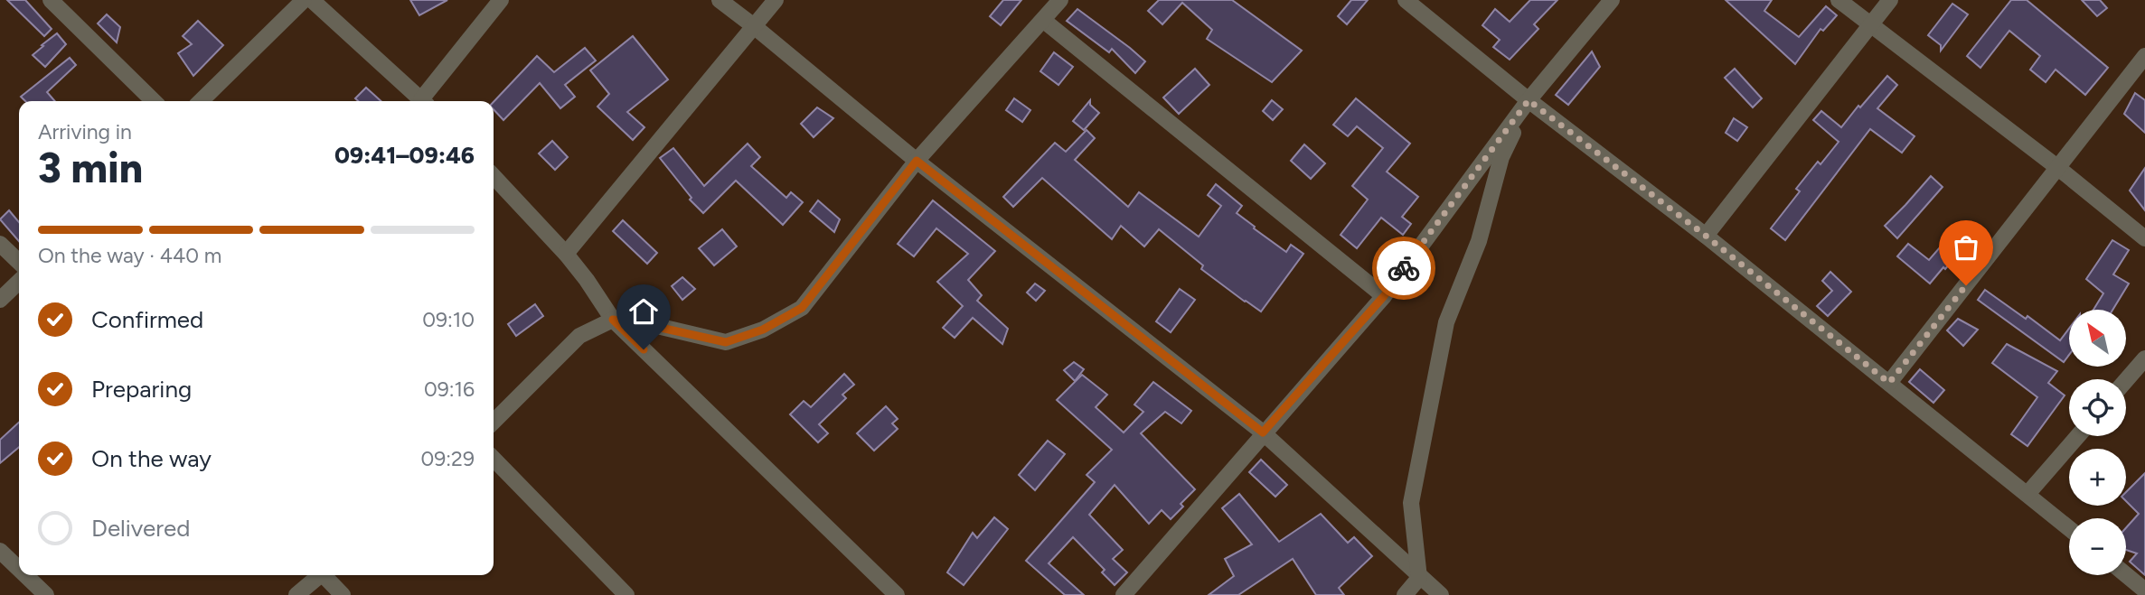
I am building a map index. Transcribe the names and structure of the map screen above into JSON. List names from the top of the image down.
{
  "north": "top left",
  "page": {
    "heading": ["3 min", "Arriving in", "09:41–09:46"],
    "bar": "On the way · 440 m",
    "list": [
      ["Confirmed", "09:10"],
      ["Preparing", "09:16"],
      ["On the way", "09:29"],
      "Delivered"
    ],
    "map_buttons": ["+", "−"]
  }
}
